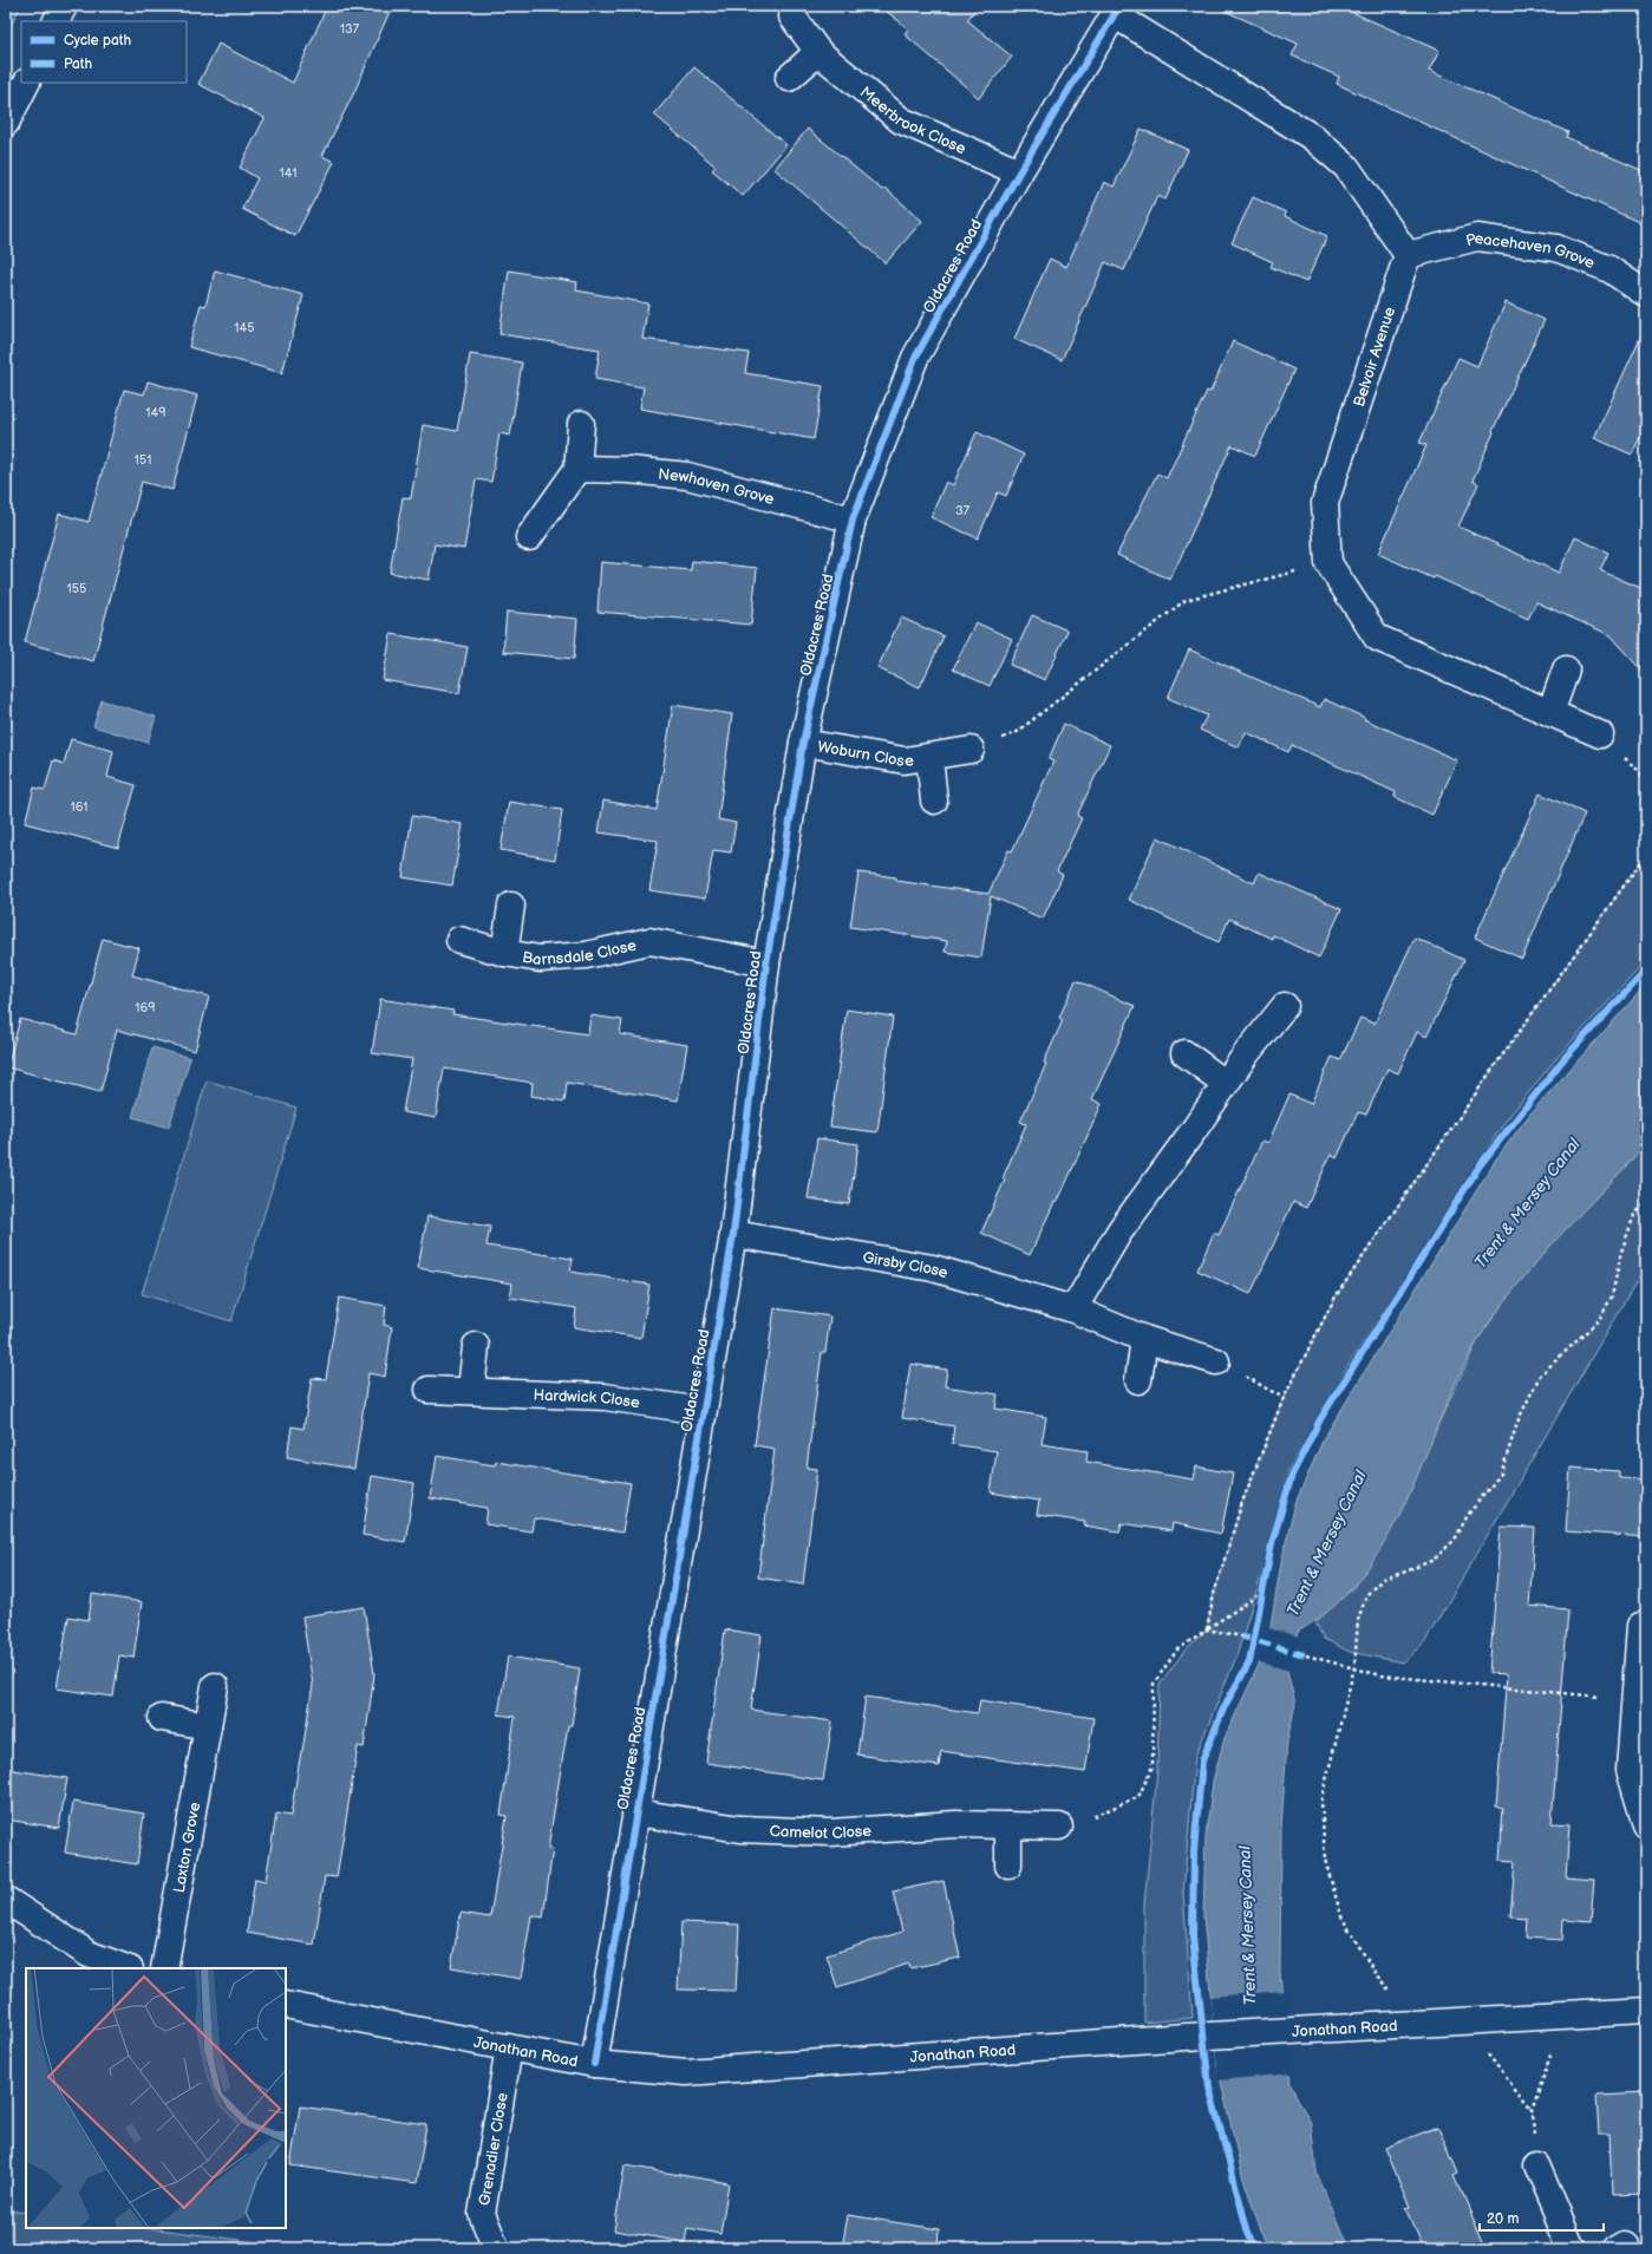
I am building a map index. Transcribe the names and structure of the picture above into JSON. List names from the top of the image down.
{
  "streets": {
    "street": [
      "Meerbrook Close",
      "Peacehaven Grove",
      "Oldacres Road",
      "Belvoir Avenue",
      "Newhaven Grove",
      "Woburn Close",
      "Barnsdale Close",
      "Girsby Close",
      "Hardwick Close",
      "Camelot Close",
      "Laxton Grove",
      "Jonathan Road",
      "Grenadier Close"
    ]
  },
  "crossings": [
    ["Meerbrook Close", "Oldacres Road"],
    ["Peacehaven Grove", "Belvoir Avenue"],
    ["Oldacres Road", "Newhaven Grove"],
    ["Oldacres Road", "Woburn Close"],
    ["Oldacres Road", "Barnsdale Close"],
    ["Oldacres Road", "Girsby Close"],
    ["Oldacres Road", "Hardwick Close"],
    ["Oldacres Road", "Camelot Close"],
    ["Oldacres Road", "Jonathan Road"],
    ["Jonathan Road", "Grenadier Close"]
  ],
  "water": ["Trent & Mersey Canal"],
  "house_numbers": [
    "137",
    "141",
    "145",
    "149",
    "151",
    "37",
    "155",
    "161",
    "169"
  ],
  "legend": ["Cycle path", "Path"],
  "scale_bar": "20 m"
}
